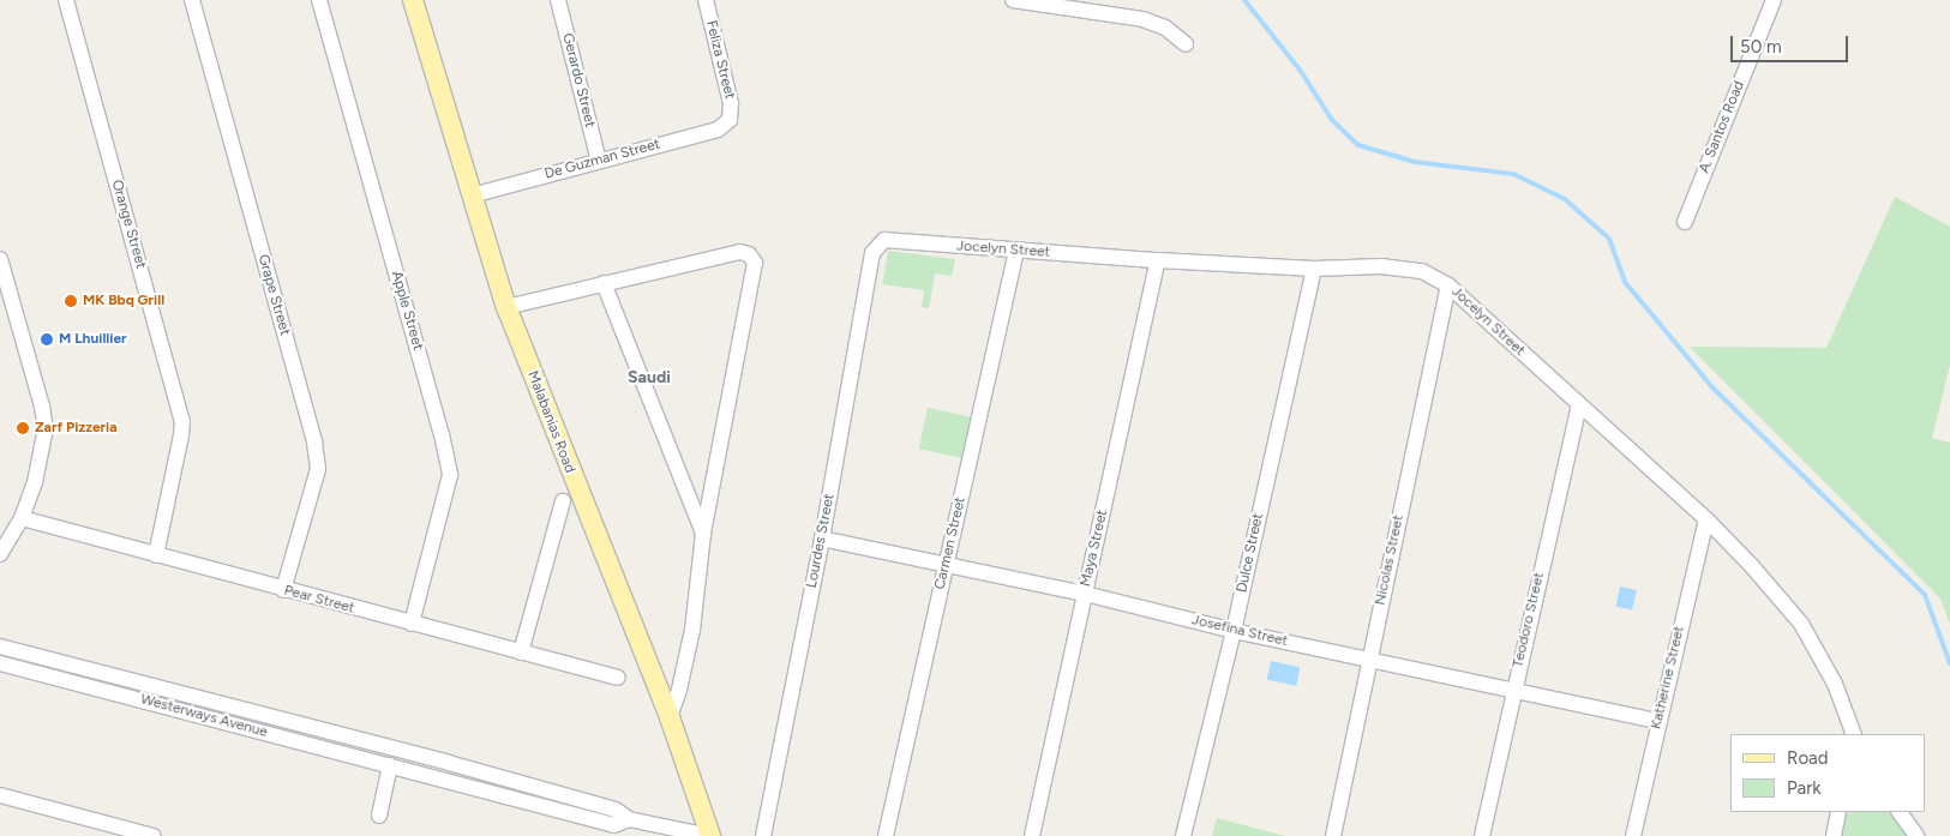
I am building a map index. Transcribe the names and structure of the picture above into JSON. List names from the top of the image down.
{
  "streets": {
    "main road": ["Malabanias Road"],
    "street": [
      "Feliza Street",
      "Gerardo Street",
      "A. Santos Road",
      "De Guzman Street",
      "Orange Street",
      "Jocelyn Street",
      "Grape Street",
      "Apple Street",
      "Lourdes Street",
      "Carmen Street",
      "Maya Street",
      "Dulce Street",
      "Nicolas Street",
      "Pear Street",
      "Teodoro Street",
      "Josefina Street",
      "Katherine Street",
      "Westerways Avenue"
    ]
  },
  "crossings": [
    ["Feliza Street", "De Guzman Street"],
    ["Gerardo Street", "De Guzman Street"],
    ["De Guzman Street", "Malabanias Road"],
    ["Orange Street", "Pear Street"],
    ["Jocelyn Street", "Lourdes Street"],
    ["Jocelyn Street", "Carmen Street"],
    ["Jocelyn Street", "Maya Street"],
    ["Jocelyn Street", "Dulce Street"],
    ["Jocelyn Street", "Nicolas Street"],
    ["Jocelyn Street", "Teodoro Street"],
    ["Jocelyn Street", "Katherine Street"],
    ["Grape Street", "Pear Street"],
    ["Apple Street", "Pear Street"],
    ["Malabanias Road", "Westerways Avenue"],
    ["Lourdes Street", "Josefina Street"],
    ["Carmen Street", "Josefina Street"],
    ["Maya Street", "Josefina Street"],
    ["Dulce Street", "Josefina Street"],
    ["Nicolas Street", "Josefina Street"],
    ["Teodoro Street", "Josefina Street"],
    ["Josefina Street", "Katherine Street"]
  ],
  "districts": ["Saudi"],
  "places": ["MK Bbq Grill", "M Lhuillier", "Zarf Pizzeria"],
  "legend": ["Road", "Park"],
  "scale_bar": "50 m"
}
